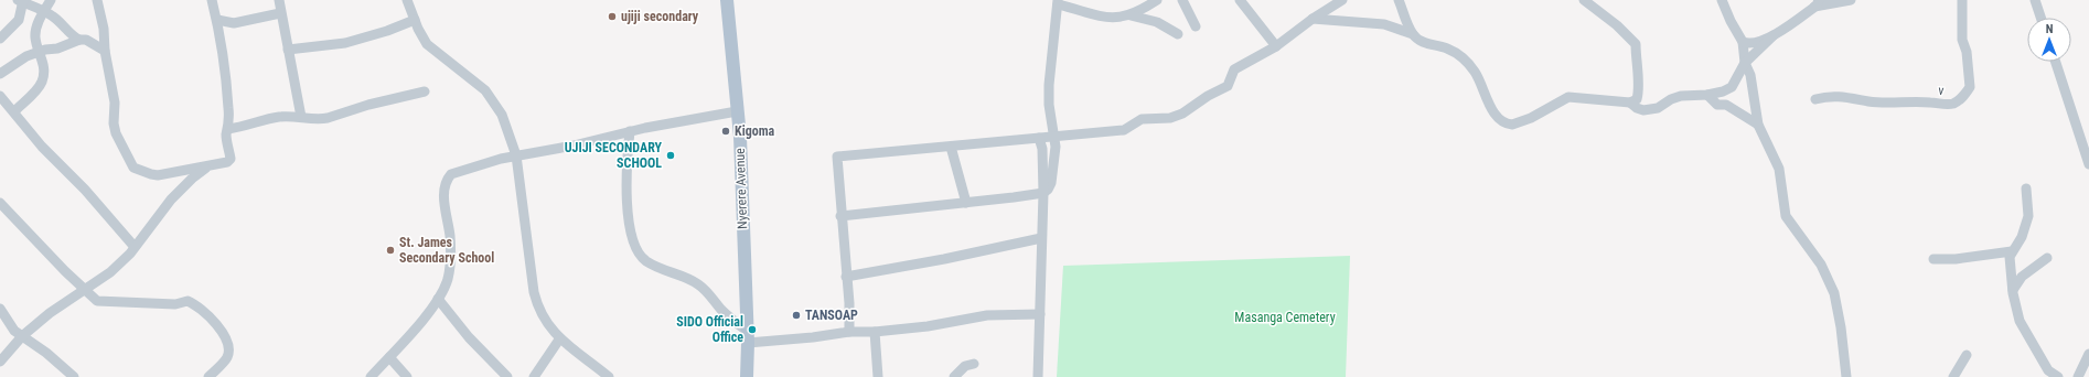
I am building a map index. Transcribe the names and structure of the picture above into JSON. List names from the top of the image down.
{
  "streets": {
    "main road": ["Nyerere Avenue"],
    "street": ["v"]
  },
  "parks": ["Masanga Cemetery"],
  "places": [
    "ujiji secondary",
    "Kigoma",
    "UJIJI SECONDARY SCHOOL",
    "St. James Secondary School",
    "TANSOAP",
    "SIDO Official Office"
  ],
  "north": "top"
}
